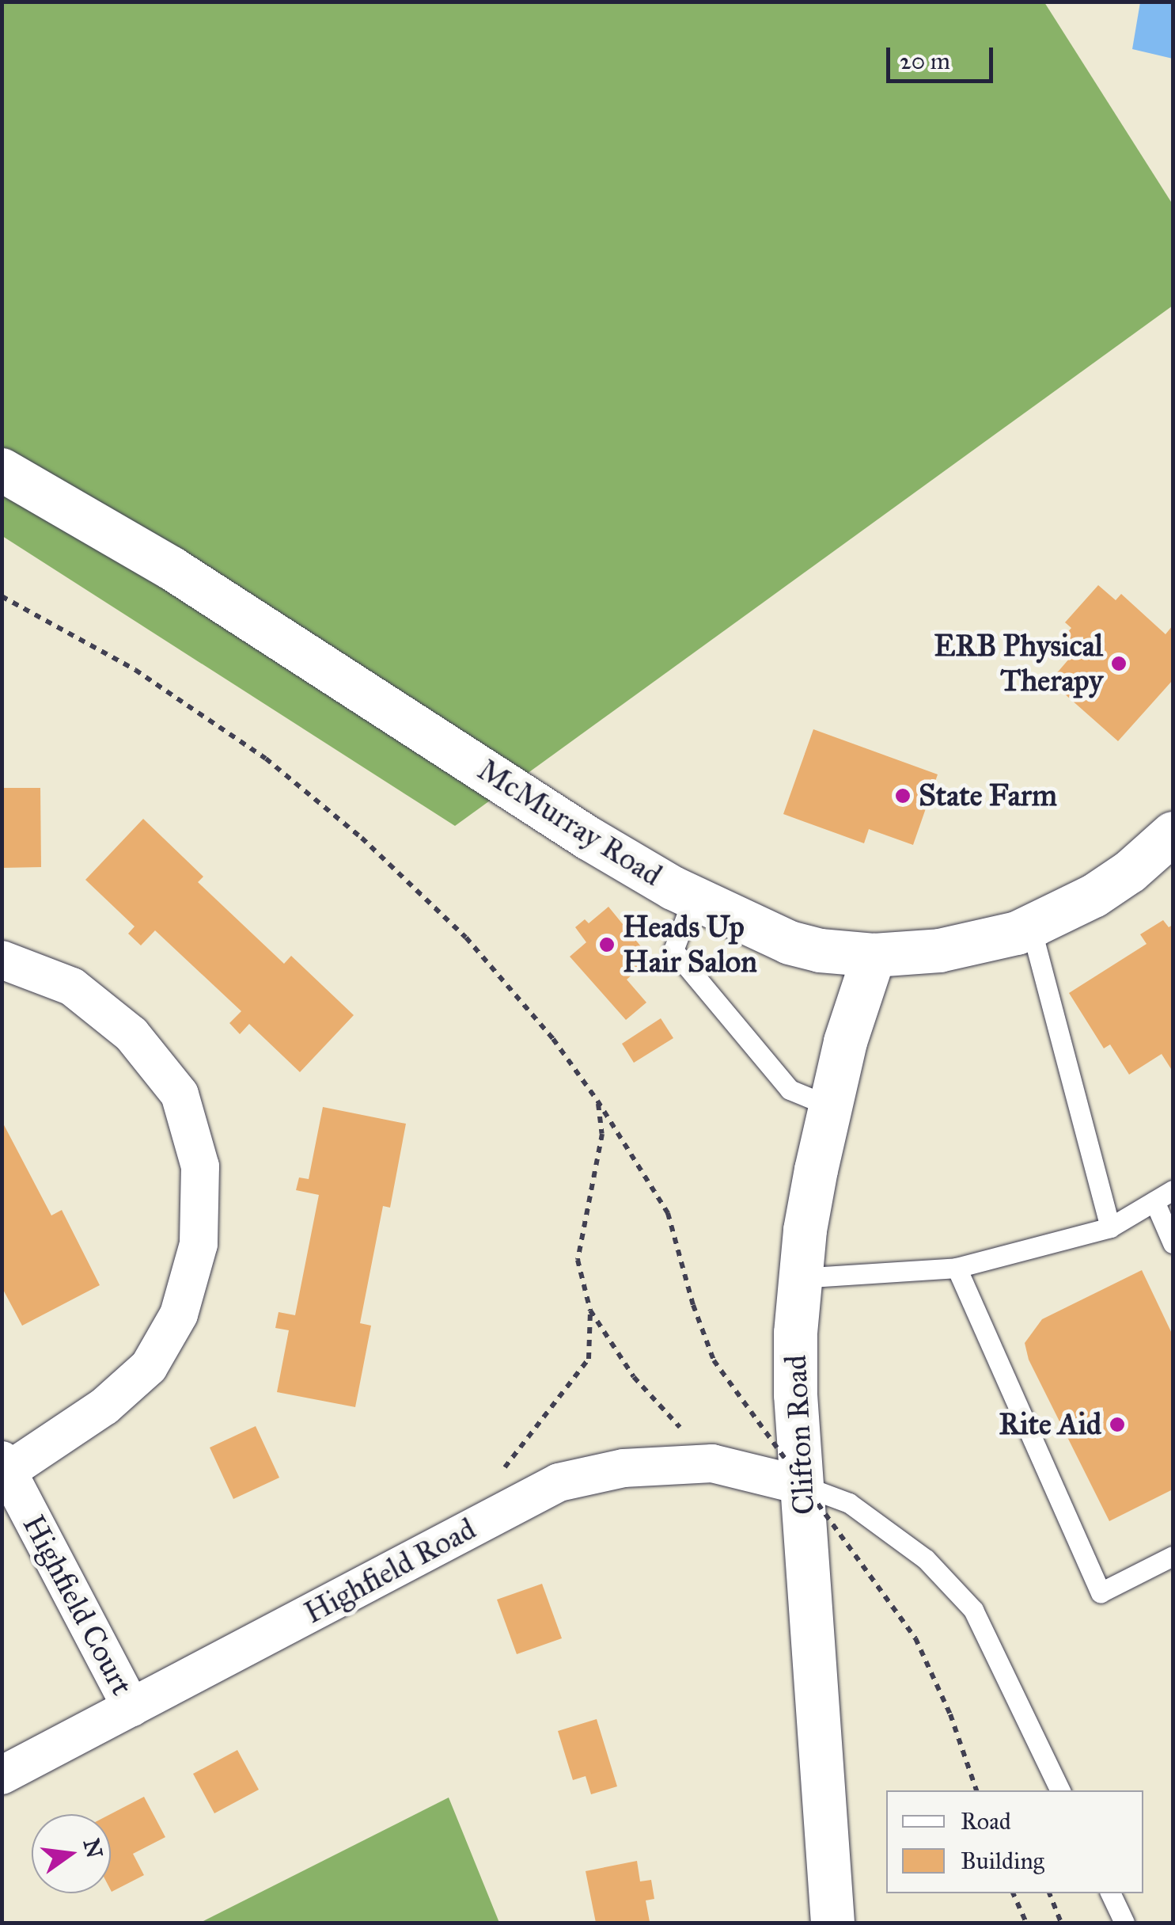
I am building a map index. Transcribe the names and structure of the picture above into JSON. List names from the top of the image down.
{
  "streets": {
    "main road": ["McMurray Road", "Clifton Road"],
    "street": ["Highfield Road", "Highfield Court"]
  },
  "crossings": [
    ["McMurray Road", "Clifton Road"],
    ["Clifton Road", "Highfield Road"],
    ["Highfield Road", "Highfield Court"]
  ],
  "places": [
    "ERB Physical Therapy",
    "State Farm",
    "Heads Up Hair Salon",
    "Rite Aid"
  ],
  "legend": ["Road", "Building"],
  "scale_bar": "20 m",
  "north": "right"
}
